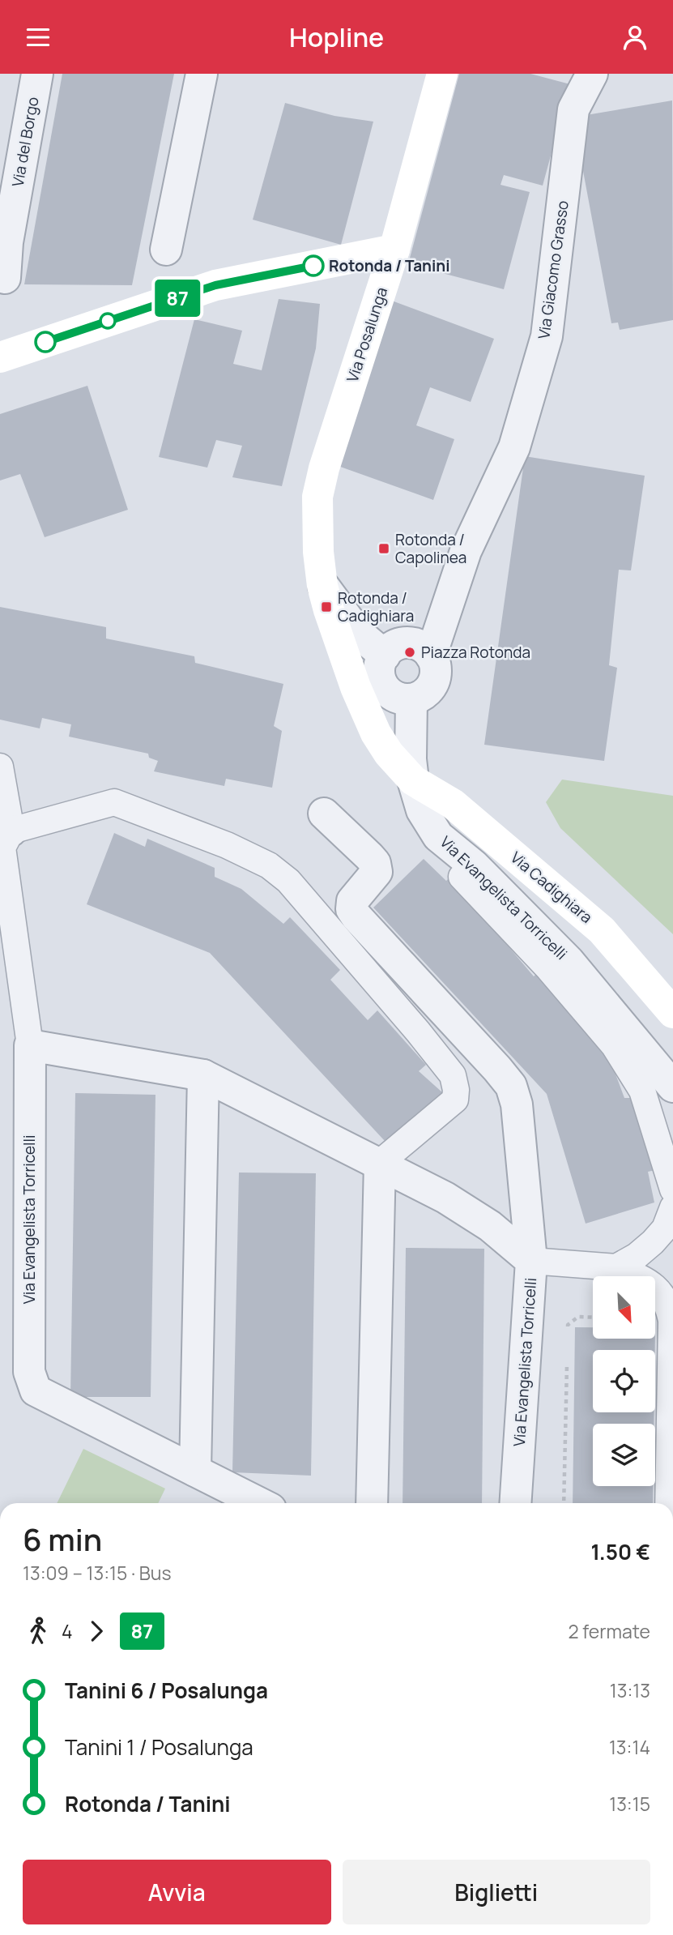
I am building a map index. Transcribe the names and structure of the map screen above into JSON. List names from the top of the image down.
{
  "streets": {
    "street": [
      "Via del Borgo",
      "Via Giacomo Grasso",
      "Via Posalunga",
      "Via Cadighiara",
      "Via Evangelista Torricelli"
    ]
  },
  "crossings": [
    ["Via Cadighiara", "Via Evangelista Torricelli"]
  ],
  "places": {
    "other": ["Rotonda / Tanini", "Piazza Rotonda"],
    "transit": ["Rotonda / Capolinea", "Rotonda / Cadighiara"]
  },
  "lines": ["bus line 87"],
  "north": "bottom right",
  "page": {
    "header": "Hopline",
    "on_map": "87",
    "heading": ["6 min", "13:09 – 13:15 · Bus", "1.50 €"],
    "legs": ["4", "87", "2 fermate"],
    "list": [
      {
        "name": "Tanini 6 / Posalunga",
        "value": "13:13"
      },
      {
        "name": "Tanini 1 / Posalunga",
        "value": "13:14"
      },
      {
        "name": "Rotonda / Tanini",
        "value": "13:15"
      }
    ],
    "buttons": ["Avvia", "Biglietti"]
  }
}
